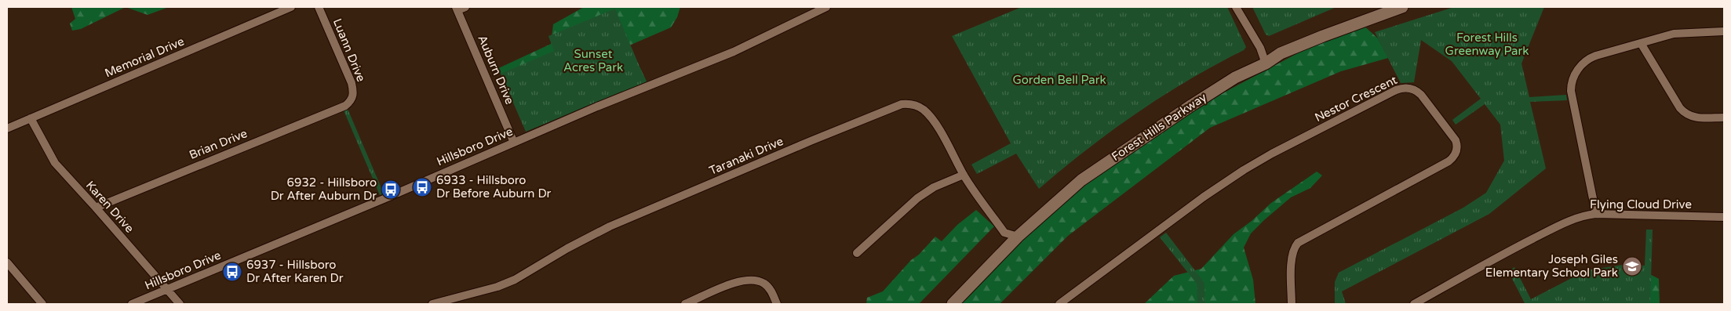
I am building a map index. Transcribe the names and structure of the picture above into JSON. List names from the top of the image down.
{
  "streets": {
    "main road": ["Forest Hills Parkway"],
    "street": [
      "Luann Drive",
      "Memorial Drive",
      "Auburn Drive",
      "Nestor Crescent",
      "Brian Drive",
      "Hillsboro Drive",
      "Taranaki Drive",
      "Flying Cloud Drive",
      "Karen Drive"
    ]
  },
  "crossings": [
    ["Luann Drive", "Brian Drive"],
    ["Memorial Drive", "Karen Drive"],
    ["Auburn Drive", "Hillsboro Drive"],
    ["Forest Hills Parkway", "Taranaki Drive"],
    ["Brian Drive", "Karen Drive"],
    ["Hillsboro Drive", "Karen Drive"]
  ],
  "parks": ["Forest Hills Greenway Park", "Sunset Acres Park", "Gorden Bell Park"],
  "places": {
    "bus stop": ["6933 - Hillsboro Dr Before Auburn Dr", "6932 - Hillsboro Dr After Auburn Dr", "6937 - Hillsboro Dr After Karen Dr"],
    "school or university": ["Joseph Giles Elementary School Park"]
  }
}
